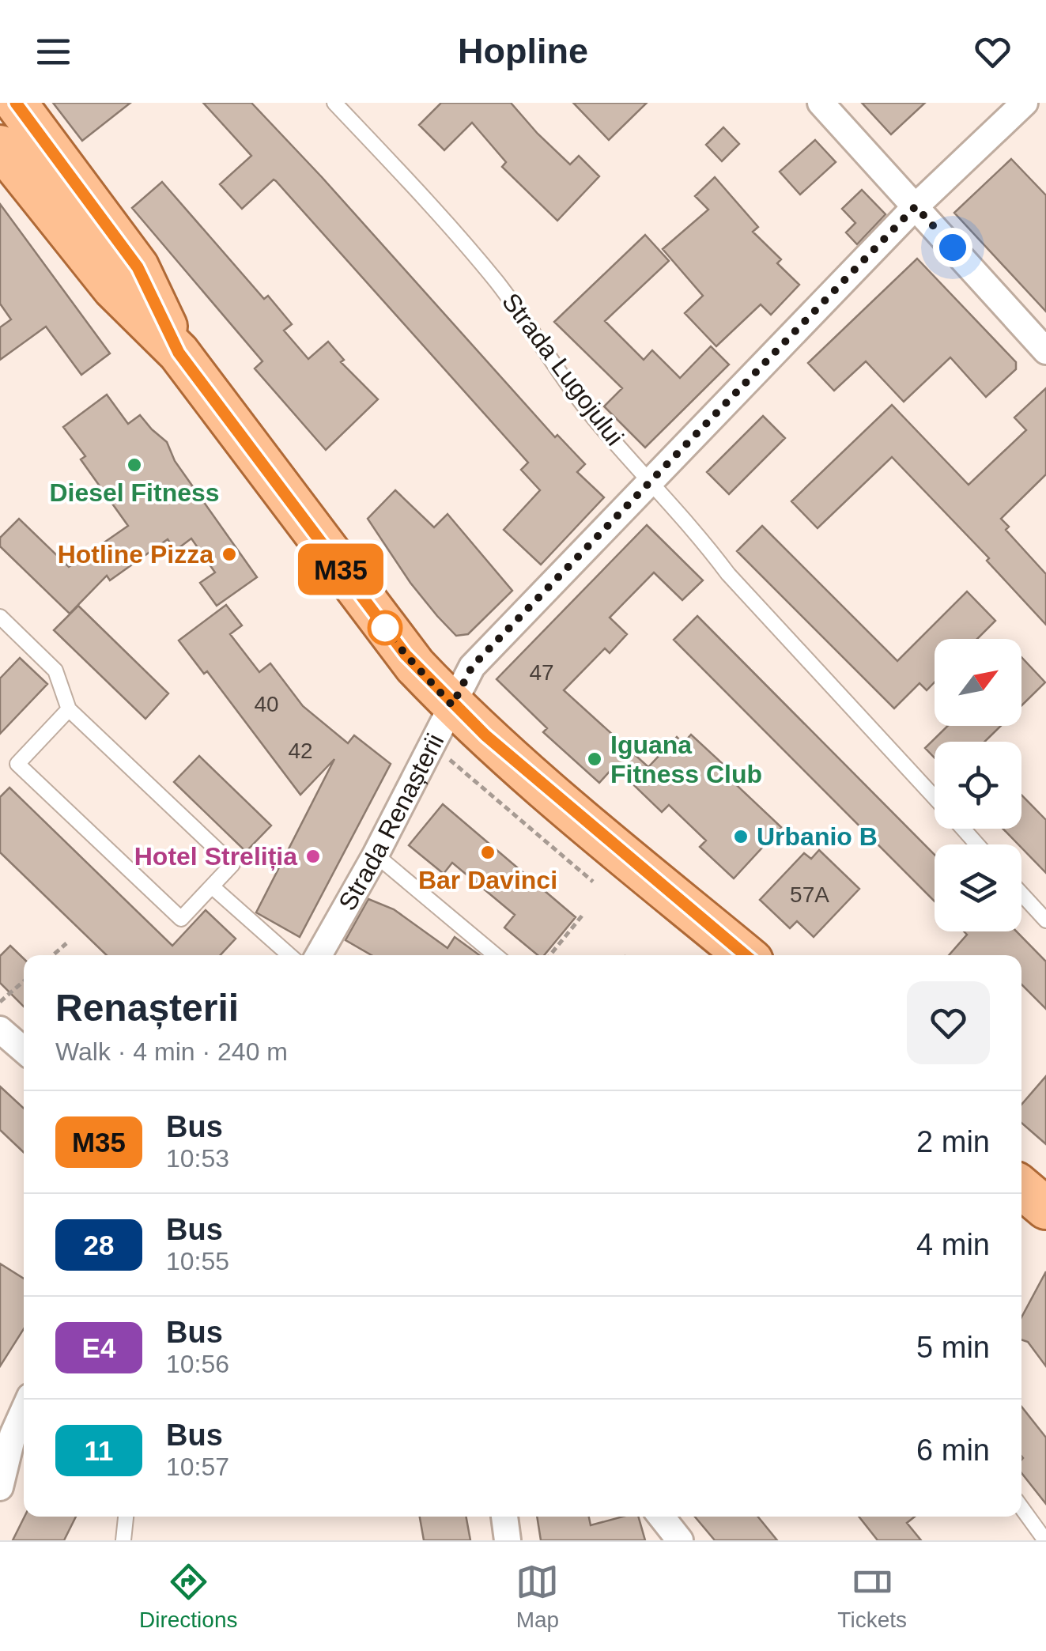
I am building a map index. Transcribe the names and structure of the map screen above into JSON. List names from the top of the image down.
{
  "streets": {
    "street": ["Strada Renașterii"],
    "lane": ["Strada Lugojului"]
  },
  "crossings": [
    ["Strada Lugojului", "Strada Renașterii"]
  ],
  "places": [
    "Diesel Fitness",
    "Hotline Pizza",
    "Iguana Fitness Club",
    "Urbanio B",
    "Bar Davinci",
    "Hotel Streliția"
  ],
  "lines": ["bus line M35"],
  "house_numbers": [
    "47",
    "40",
    "42",
    "57A"
  ],
  "north": "top right",
  "page": {
    "header": "Hopline",
    "on_map": "M35",
    "heading": ["Renașterii", "Walk · 4 min · 240 m"],
    "list": [
      {
        "mark": "M35",
        "name": "Bus",
        "note": "10:53",
        "value": "2 min"
      },
      {
        "mark": "28",
        "name": "Bus",
        "note": "10:55",
        "value": "4 min"
      },
      {
        "mark": "E4",
        "name": "Bus",
        "note": "10:56",
        "value": "5 min"
      },
      {
        "mark": "11",
        "name": "Bus",
        "note": "10:57",
        "value": "6 min"
      }
    ],
    "tabs": ["Directions", "Map", "Tickets"]
  }
}
